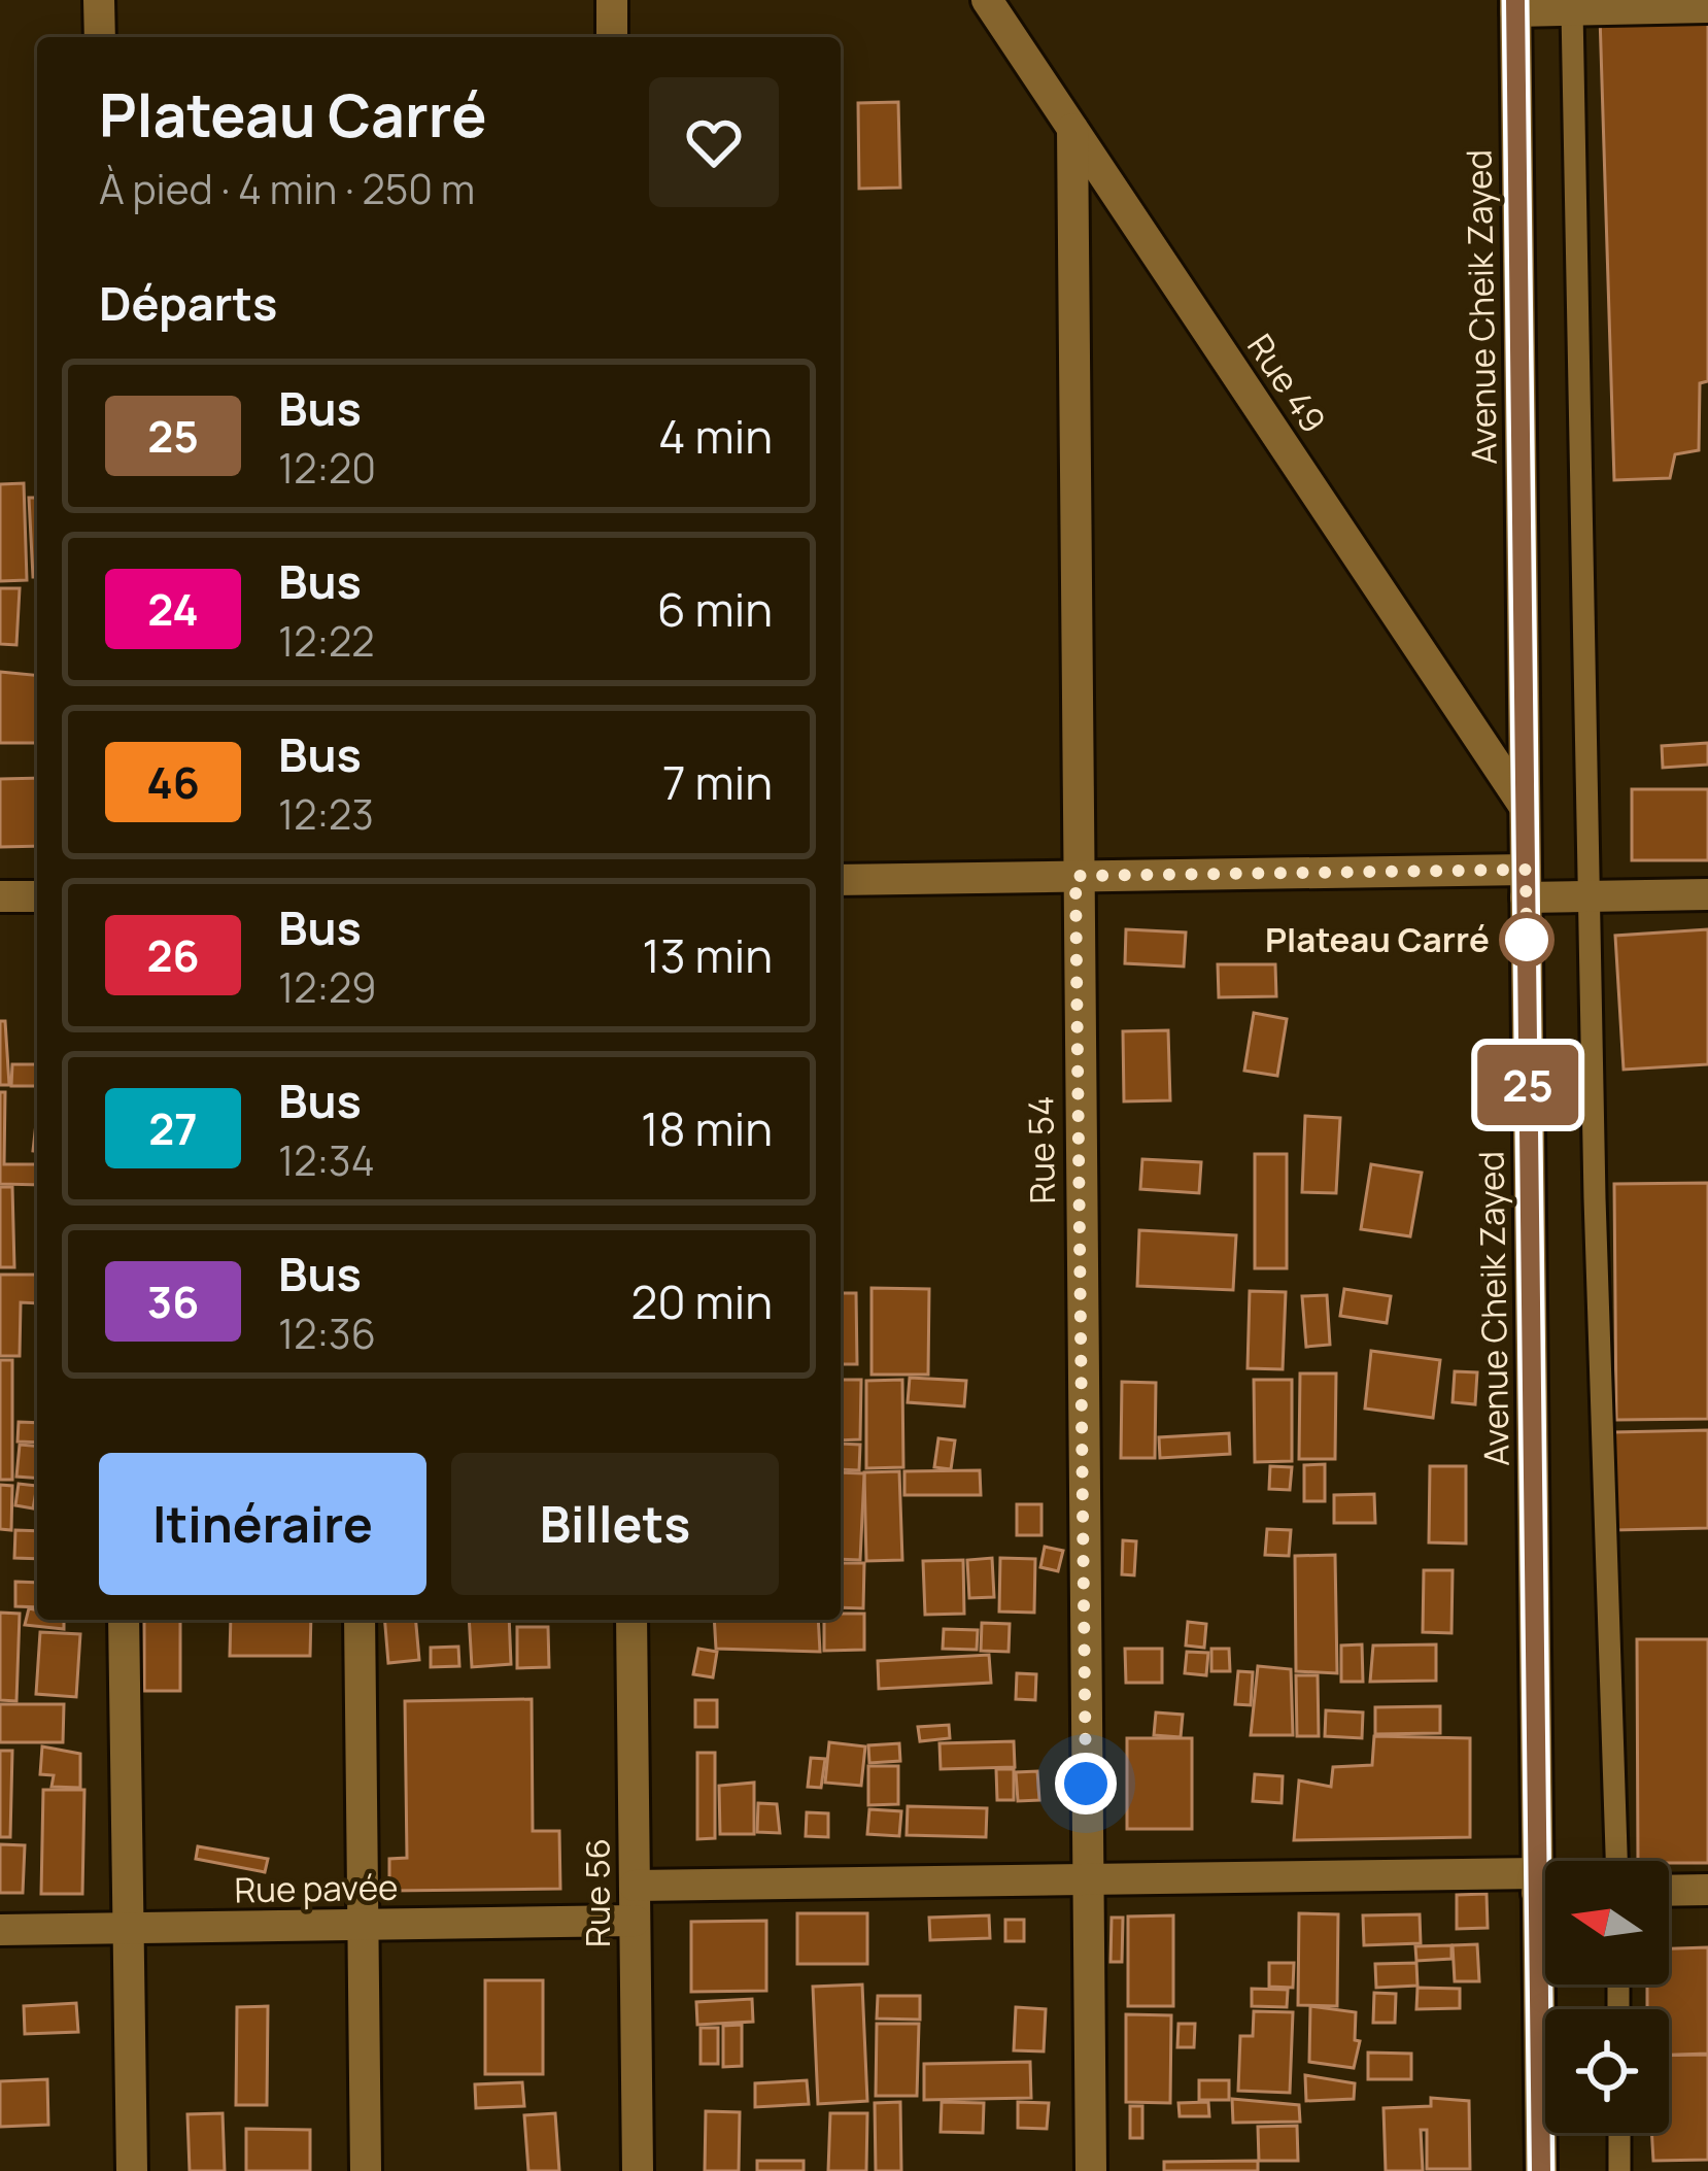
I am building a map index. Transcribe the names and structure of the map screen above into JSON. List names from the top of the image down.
{
  "streets": {
    "street": [
      "Avenue Cheik Zayed",
      "Rue 49",
      "Rue 54",
      "Rue pavée",
      "Rue 56"
    ]
  },
  "crossings": [
    ["Avenue Cheik Zayed", "Rue 49"],
    ["Rue 49", "Rue 54"],
    ["Rue pavée", "Rue 56"]
  ],
  "places": ["Plateau Carré"],
  "lines": ["bus line 25"],
  "north": "left",
  "page": {
    "on_map": "25",
    "heading": [
      ["Plateau Carré", "À pied · 4 min · 250 m"],
      "Départs"
    ],
    "list": [
      {
        "mark": "25",
        "name": "Bus",
        "note": "12:20",
        "value": "4 min"
      },
      {
        "mark": "24",
        "name": "Bus",
        "note": "12:22",
        "value": "6 min"
      },
      {
        "mark": "46",
        "name": "Bus",
        "note": "12:23",
        "value": "7 min"
      },
      {
        "mark": "26",
        "name": "Bus",
        "note": "12:29",
        "value": "13 min"
      },
      {
        "mark": "27",
        "name": "Bus",
        "note": "12:34",
        "value": "18 min"
      },
      {
        "mark": "36",
        "name": "Bus",
        "note": "12:36",
        "value": "20 min"
      }
    ],
    "buttons": ["Itinéraire", "Billets"]
  }
}
